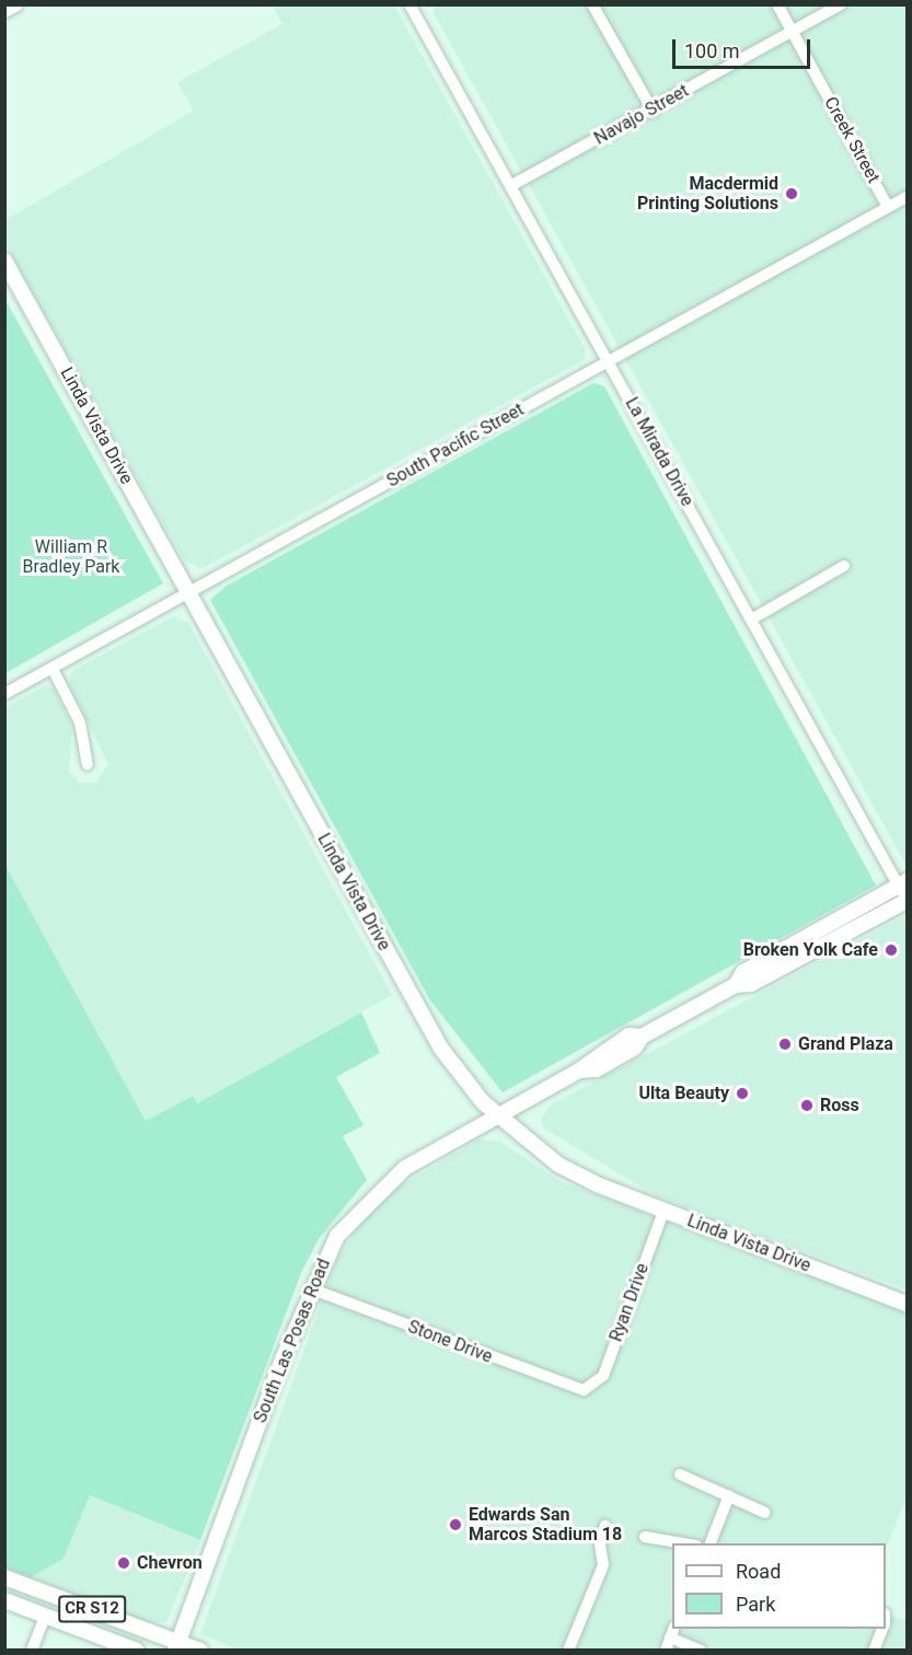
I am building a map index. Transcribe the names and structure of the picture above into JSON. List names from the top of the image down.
{
  "streets": {
    "main road": ["Linda Vista Drive", "South Las Posas Road", "CR S12"],
    "street": [
      "Navajo Street",
      "Creek Street",
      "South Pacific Street",
      "La Mirada Drive",
      "Ryan Drive",
      "Stone Drive"
    ]
  },
  "crossings": [
    ["Navajo Street", "Creek Street"],
    ["Navajo Street", "La Mirada Drive"],
    ["Creek Street", "South Pacific Street"],
    ["Linda Vista Drive", "South Pacific Street"],
    ["Linda Vista Drive", "Ryan Drive"],
    ["Linda Vista Drive", "South Las Posas Road"],
    ["South Pacific Street", "La Mirada Drive"],
    ["La Mirada Drive", "South Las Posas Road"],
    ["Ryan Drive", "Stone Drive"],
    ["South Las Posas Road", "Stone Drive"],
    ["South Las Posas Road", "CR S12"]
  ],
  "parks": ["William R Bradley Park"],
  "places": [
    "Macdermid Printing Solutions",
    "Broken Yolk Cafe",
    "Grand Plaza",
    "Ulta Beauty",
    "Ross",
    "Edwards San Marcos Stadium 18",
    "Chevron"
  ],
  "legend": ["Road", "Park"],
  "scale_bar": "100 m"
}
